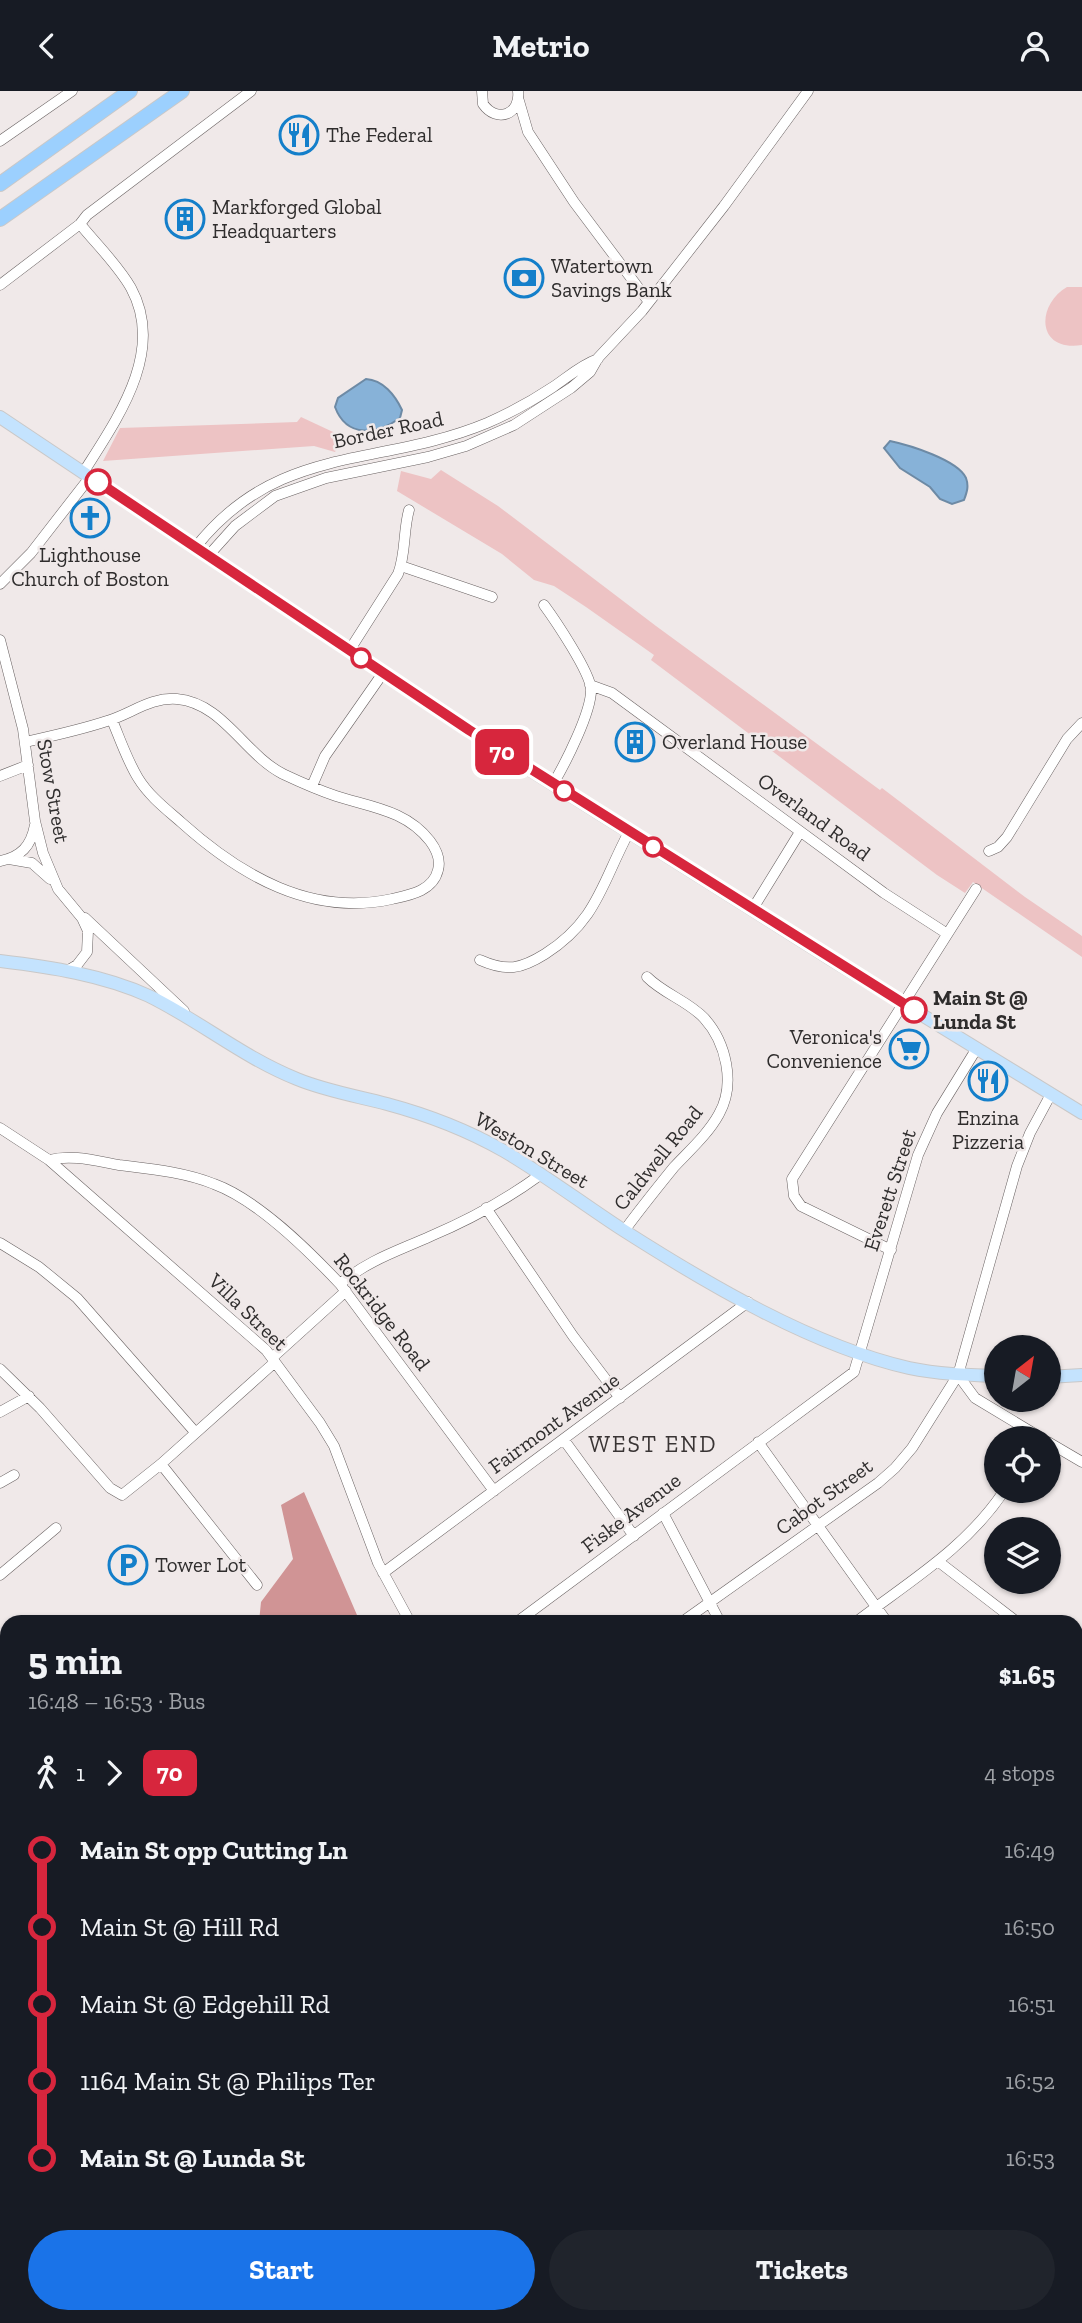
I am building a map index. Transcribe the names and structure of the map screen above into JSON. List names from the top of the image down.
{
  "streets": {
    "main road": ["Weston Street"],
    "street": [
      "Border Road",
      "Stow Street",
      "Overland Road",
      "Caldwell Road",
      "Everett Street",
      "Villa Street",
      "Rockridge Road",
      "Fairmont Avenue",
      "Cabot Street",
      "Fiske Avenue"
    ]
  },
  "crossings": [
    ["Stow Street", "Weston Street"],
    ["Weston Street", "Caldwell Road"],
    ["Weston Street", "Everett Street"],
    ["Weston Street", "Fairmont Avenue"],
    ["Weston Street", "Cabot Street"],
    ["Weston Street", "Fiske Avenue"],
    ["Everett Street", "Fiske Avenue"],
    ["Villa Street", "Rockridge Road"],
    ["Villa Street", "Fairmont Avenue"],
    ["Rockridge Road", "Fairmont Avenue"]
  ],
  "districts": ["WEST END"],
  "places": {
    "restaurant": ["The Federal", "Enzina Pizzeria"],
    "building": ["Markforged Global Headquarters", "Overland House"],
    "bank": ["Watertown Savings Bank"],
    "church": ["Lighthouse Church of Boston"],
    "other": ["Main St @ Lunda St"],
    "supermarket": ["Veronica's Convenience"],
    "parking": ["Tower Lot"]
  },
  "lines": ["bus line 70"],
  "north": "top right",
  "page": {
    "header": "Metrio",
    "on_map": "70",
    "heading": ["5 min", "16:48 – 16:53 · Bus", "$1.65"],
    "legs": ["1", "70", "4 stops"],
    "list": [
      {
        "name": "Main St opp Cutting Ln",
        "value": "16:49"
      },
      {
        "name": "Main St @ Hill Rd",
        "value": "16:50"
      },
      {
        "name": "Main St @ Edgehill Rd",
        "value": "16:51"
      },
      {
        "name": "1164 Main St @ Philips Ter",
        "value": "16:52"
      },
      {
        "name": "Main St @ Lunda St",
        "value": "16:53"
      }
    ],
    "buttons": ["Start", "Tickets"]
  }
}
